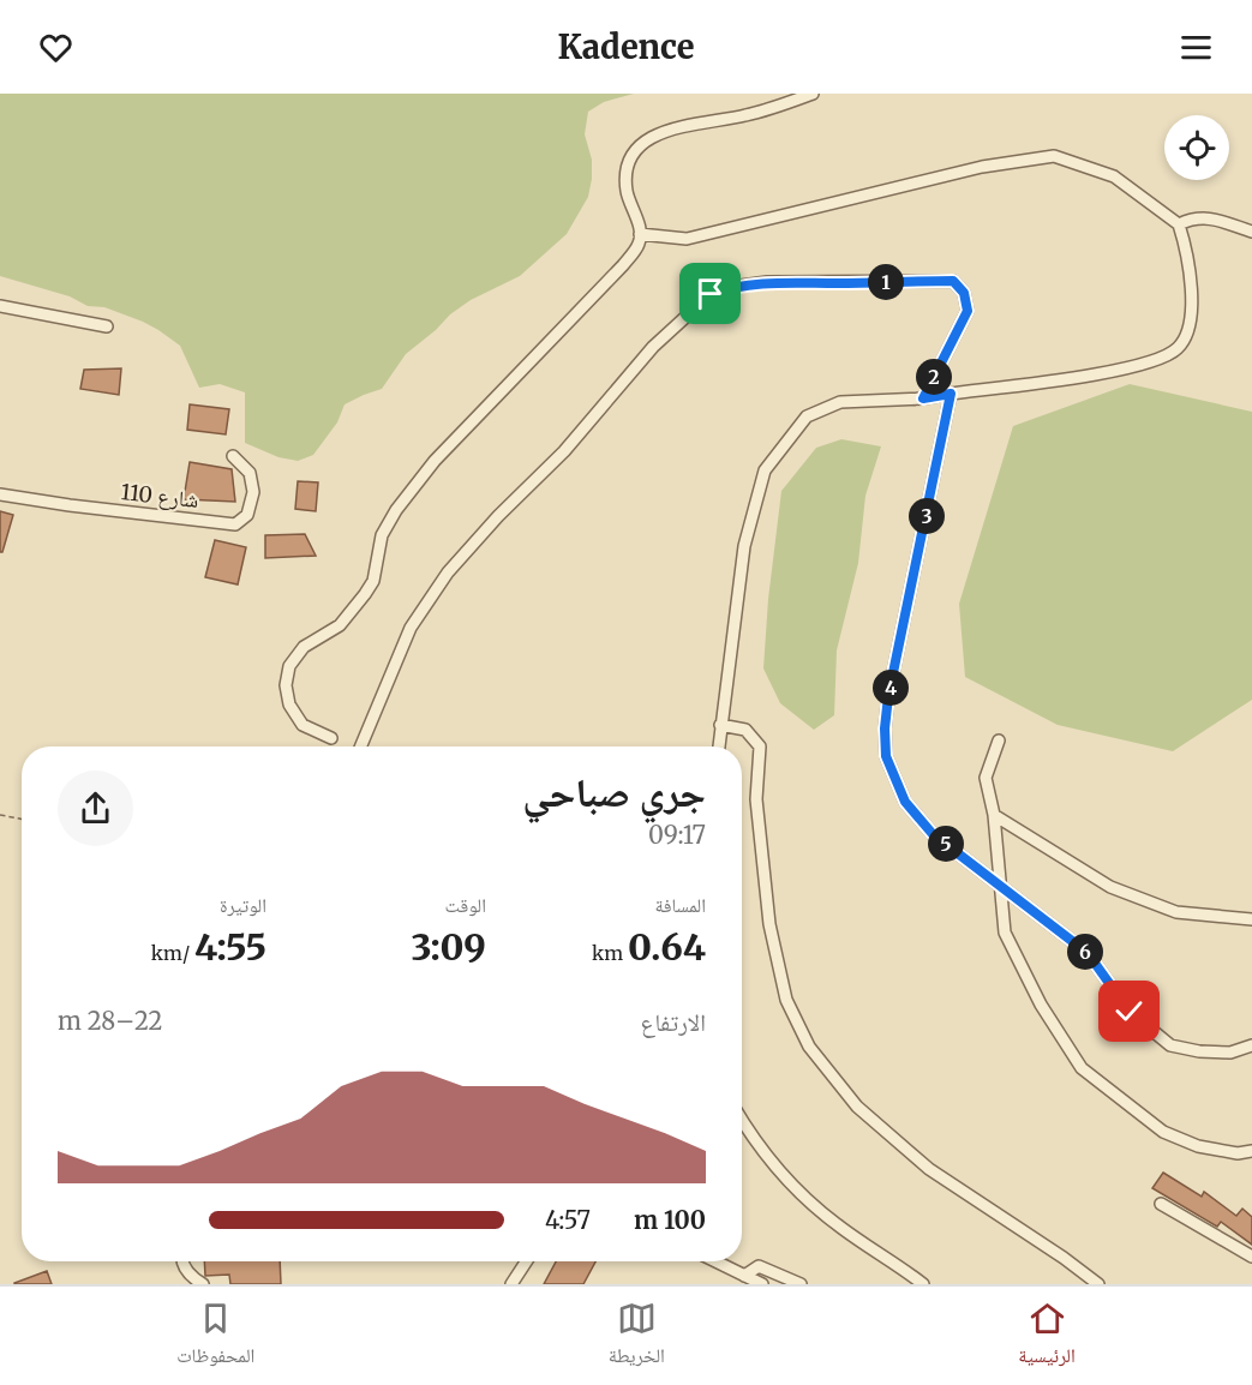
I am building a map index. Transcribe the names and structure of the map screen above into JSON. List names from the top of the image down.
{
  "streets": {
    "street": ["شارع 110"]
  },
  "page": {
    "header": "Kadence",
    "pins": [
      "1",
      "2",
      "3",
      "4",
      "5",
      "6"
    ],
    "heading": ["جري صباحي", "09:17"],
    "stats": [
      ["المسافة", "0.64 km"],
      ["الوقت", "3:09"],
      ["الوتيرة", "4:55 /km"]
    ],
    "chart": ["الارتفاع", "22–28 m"],
    "list": [
      {
        "name": "100 m",
        "note": "4:57"
      }
    ],
    "tabs": ["الرئيسية", "الخريطة", "المحفوظات"]
  }
}
